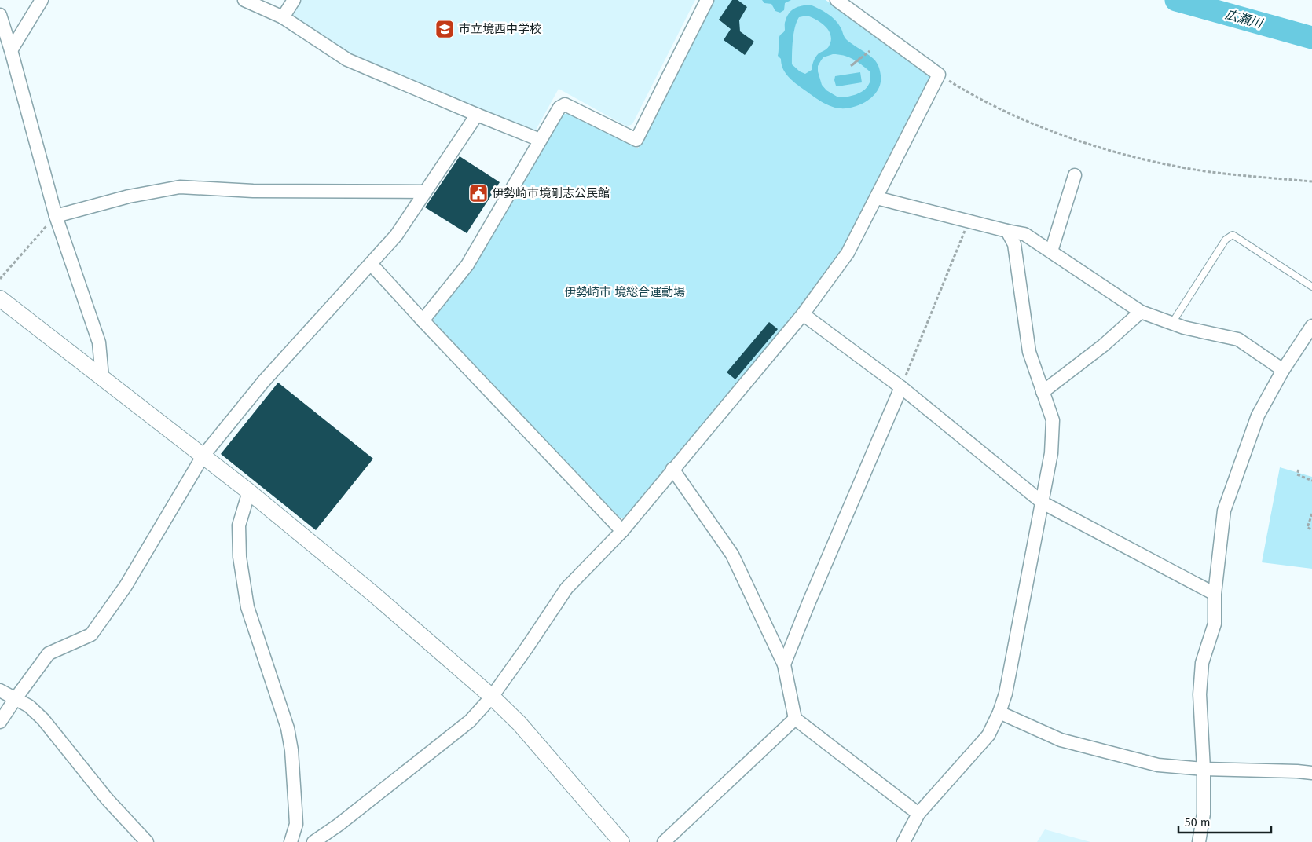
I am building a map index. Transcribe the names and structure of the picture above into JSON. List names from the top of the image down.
{
  "water": ["広瀬川"],
  "parks": ["伊勢崎市 境総合運動場"],
  "places": {
    "school or university": ["市立境西中学校"],
    "public building": ["伊勢崎市境剛志公民館"]
  },
  "scale_bar": "50 m"
}
